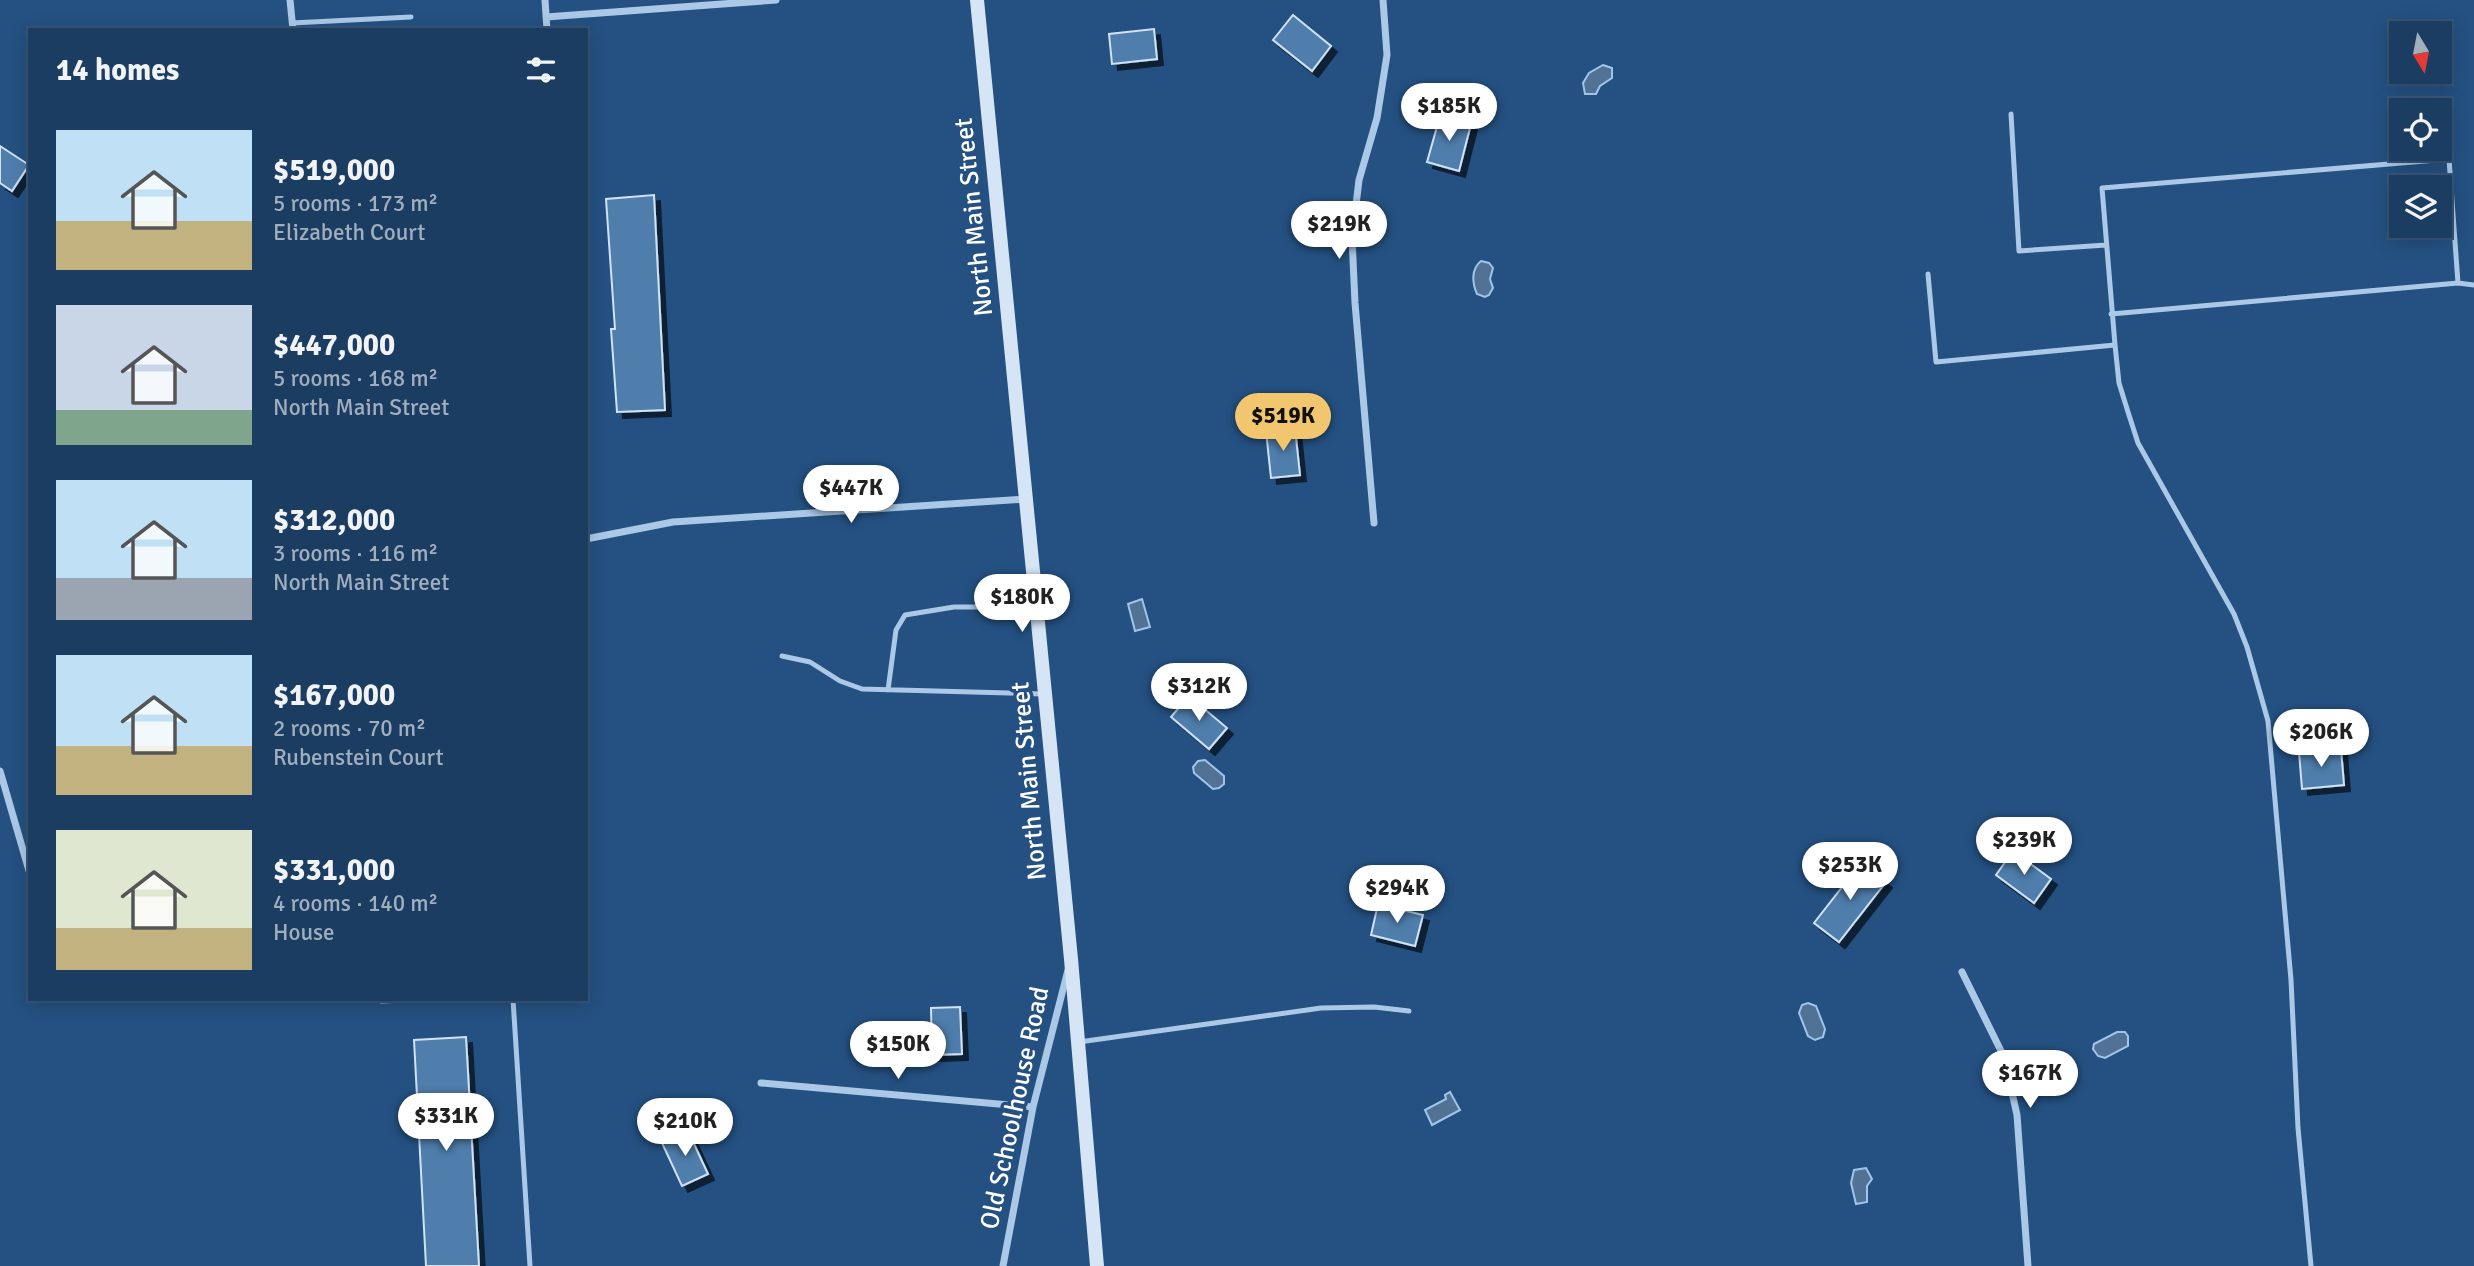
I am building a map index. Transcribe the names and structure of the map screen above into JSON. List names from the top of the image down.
{
  "streets": {
    "main road": ["North Main Street"],
    "street": ["Old Schoolhouse Road"]
  },
  "crossings": [
    ["North Main Street", "Old Schoolhouse Road"]
  ],
  "north": "bottom",
  "page": {
    "heading": "14 homes",
    "price": [
      "$185K",
      "$219K",
      "$519K",
      "$447K",
      "$180K",
      "$312K",
      "$206K",
      "$239K",
      "$253K",
      "$294K",
      "$150K",
      "$167K",
      "$331K",
      "$210K"
    ],
    "list": [
      {
        "name": "$519,000",
        "note": "5 rooms · 173 m² · Elizabeth Court"
      },
      {
        "name": "$447,000",
        "note": "5 rooms · 168 m² · North Main Street"
      },
      {
        "name": "$312,000",
        "note": "3 rooms · 116 m² · North Main Street"
      },
      {
        "name": "$167,000",
        "note": "2 rooms · 70 m² · Rubenstein Court"
      },
      {
        "name": "$331,000",
        "note": "4 rooms · 140 m² · House"
      }
    ]
  }
}
